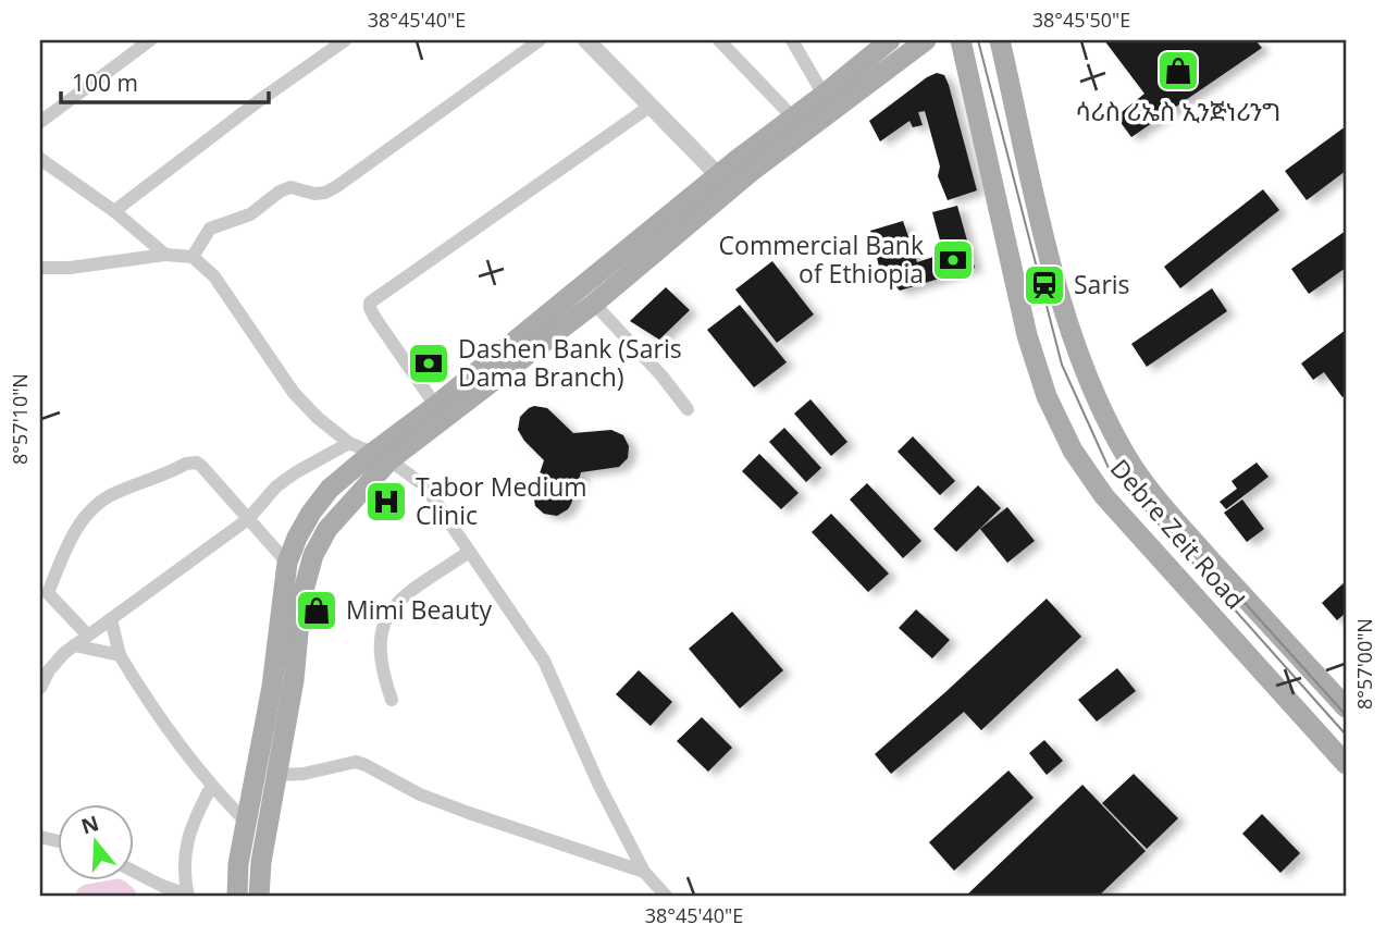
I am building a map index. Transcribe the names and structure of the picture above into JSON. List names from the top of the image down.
{
  "streets": {
    "main road": ["Debre Zeit Road"]
  },
  "places": {
    "shop": ["ሳሪስ ሪኤስ ኢንጅነሪንግ", "Mimi Beauty"],
    "bank": ["Commercial Bank of Ethiopia", "Dashen Bank (Saris Dama Branch)"],
    "station": ["Saris"],
    "hospital": ["Tabor Medium Clinic"]
  },
  "scale_bar": "100 m",
  "north": "top",
  "coordinates": [
    "38°45'40\"E",
    "38°45'50\"E",
    "8°57'10\"N",
    "8°57'00\"N"
  ]
}
